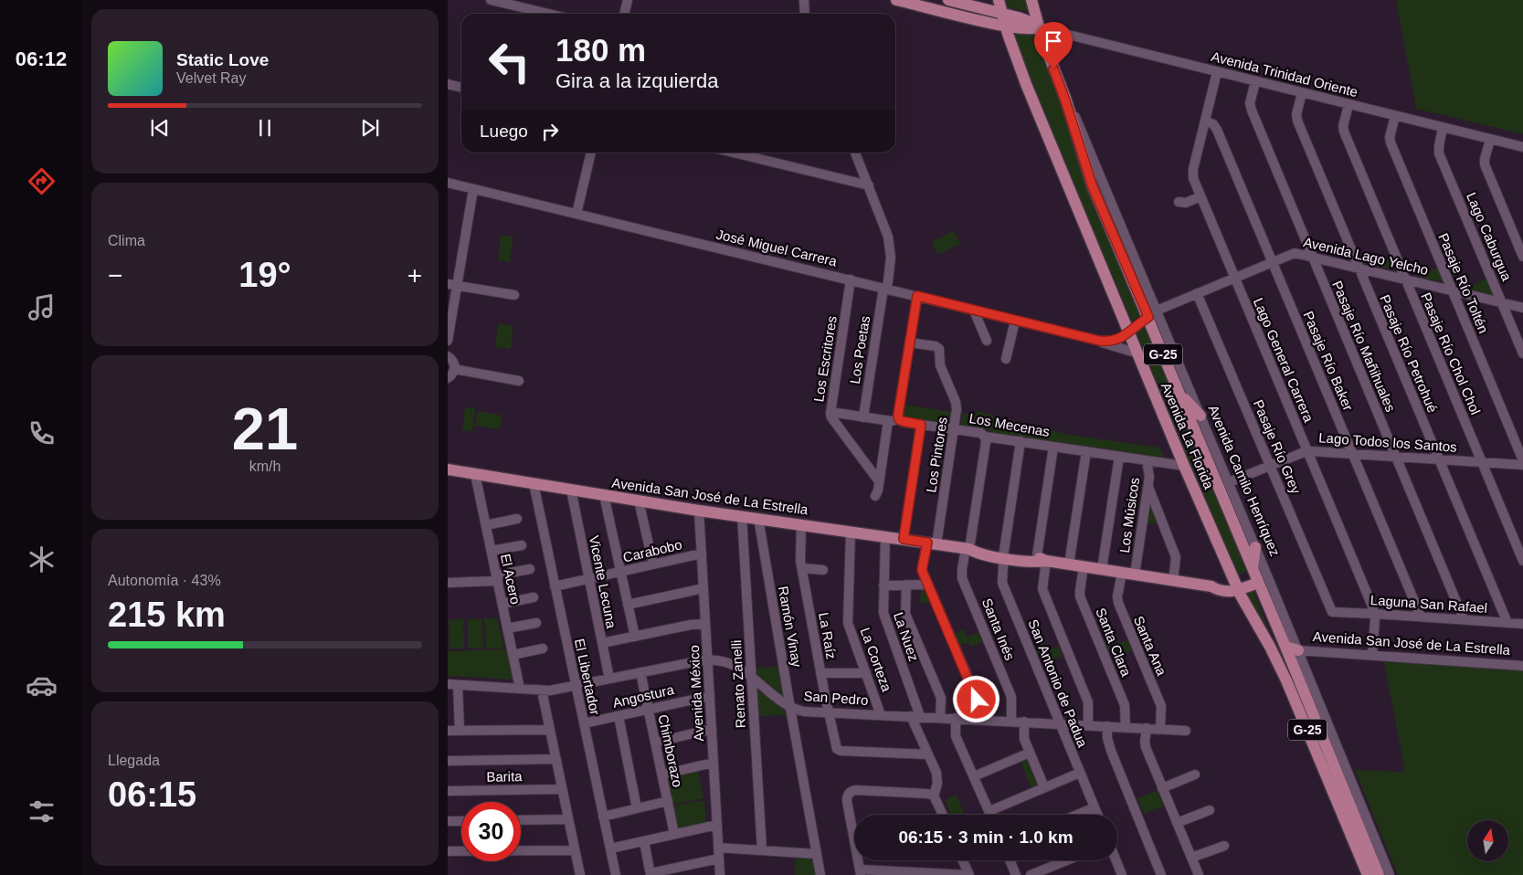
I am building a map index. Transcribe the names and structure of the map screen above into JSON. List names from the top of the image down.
{
  "streets": {
    "main road": [
      "Avenida Trinidad Oriente",
      "G-25",
      "Avenida La Florida",
      "Avenida Camilo Henríquez",
      "Avenida San José de La Estrella"
    ],
    "street": [
      "Lago Caburgua",
      "José Miguel Carrera",
      "Avenida Lago Yelcho",
      "Pasaje Río Toltén",
      "Pasaje Río Mañihuales",
      "Los Poetas",
      "Pasaje Río Petrohué",
      "Pasaje Río Chol Chol",
      "Los Escritores",
      "Lago General Carrera",
      "Pasaje Río Baker",
      "Los Mecenas",
      "Lago Todos los Santos",
      "Pasaje Río Grey",
      "Los Pintores",
      "Los Músicos",
      "Carabobo",
      "El Acero",
      "Vicente Lecuna",
      "Laguna San Rafael",
      "Ramón Vinay",
      "Santa Inés",
      "La Raíz",
      "La Nuez",
      "Santa Clara",
      "Santa Ana",
      "La Corteza",
      "El Libertador",
      "San Antonio de Padua",
      "Renato Zanelli",
      "Avenida México",
      "Angostura",
      "San Pedro",
      "Chimborazo",
      "Barita"
    ]
  },
  "crossings": [
    ["Avenida Trinidad Oriente", "Lago Caburgua"],
    ["Avenida Trinidad Oriente", "Pasaje Río Toltén"],
    ["Avenida Trinidad Oriente", "Pasaje Río Mañihuales"],
    ["Avenida Trinidad Oriente", "Pasaje Río Petrohué"],
    ["Avenida Trinidad Oriente", "Pasaje Río Chol Chol"],
    ["Avenida Trinidad Oriente", "G-25"],
    ["Avenida Trinidad Oriente", "Lago General Carrera"],
    ["Avenida Trinidad Oriente", "Avenida La Florida"],
    ["Avenida Trinidad Oriente", "Avenida Camilo Henríquez"],
    ["Lago Caburgua", "Avenida Lago Yelcho"],
    ["José Miguel Carrera", "Avenida Lago Yelcho"],
    ["José Miguel Carrera", "Los Poetas"],
    ["José Miguel Carrera", "Los Escritores"],
    ["José Miguel Carrera", "Avenida La Florida"],
    ["José Miguel Carrera", "Avenida Camilo Henríquez"],
    ["Avenida Lago Yelcho", "Pasaje Río Toltén"],
    ["Avenida Lago Yelcho", "Pasaje Río Mañihuales"],
    ["Avenida Lago Yelcho", "Pasaje Río Petrohué"],
    ["Avenida Lago Yelcho", "Pasaje Río Chol Chol"],
    ["Avenida Lago Yelcho", "Lago General Carrera"],
    ["Avenida Lago Yelcho", "Pasaje Río Baker"],
    ["Avenida Lago Yelcho", "Pasaje Río Grey"],
    ["Avenida Lago Yelcho", "Avenida Camilo Henríquez"],
    ["Pasaje Río Mañihuales", "Lago Todos los Santos"],
    ["Pasaje Río Mañihuales", "Laguna San Rafael"],
    ["Los Poetas", "Los Mecenas"],
    ["Pasaje Río Petrohué", "Lago Todos los Santos"],
    ["Pasaje Río Petrohué", "Laguna San Rafael"],
    ["Pasaje Río Chol Chol", "Lago Todos los Santos"],
    ["G-25", "Avenida Camilo Henríquez"],
    ["Los Escritores", "Los Mecenas"],
    ["Lago General Carrera", "Pasaje Río Baker"],
    ["Lago General Carrera", "Lago Todos los Santos"],
    ["Lago General Carrera", "Avenida San José de La Estrella"],
    ["Lago General Carrera", "Laguna San Rafael"],
    ["Pasaje Río Baker", "Lago Todos los Santos"],
    ["Pasaje Río Baker", "Laguna San Rafael"],
    ["Los Mecenas", "Avenida La Florida"],
    ["Los Mecenas", "Los Pintores"],
    ["Los Mecenas", "Los Músicos"],
    ["Los Mecenas", "Santa Inés"],
    ["Los Mecenas", "San Antonio de Padua"],
    ["Avenida La Florida", "Avenida San José de La Estrella"],
    ["Lago Todos los Santos", "Pasaje Río Grey"],
    ["Lago Todos los Santos", "Avenida Camilo Henríquez"],
    ["Pasaje Río Grey", "Laguna San Rafael"],
    ["Los Pintores", "Avenida San José de La Estrella"],
    ["Los Pintores", "San Pedro"],
    ["Avenida Camilo Henríquez", "Avenida San José de La Estrella"],
    ["Avenida San José de La Estrella", "Los Músicos"],
    ["Avenida San José de La Estrella", "El Acero"],
    ["Avenida San José de La Estrella", "Vicente Lecuna"],
    ["Avenida San José de La Estrella", "Ramón Vinay"],
    ["Avenida San José de La Estrella", "Santa Inés"],
    ["Avenida San José de La Estrella", "La Raíz"],
    ["Avenida San José de La Estrella", "La Nuez"],
    ["Avenida San José de La Estrella", "Santa Clara"],
    ["Avenida San José de La Estrella", "Santa Ana"],
    ["Avenida San José de La Estrella", "La Corteza"],
    ["Avenida San José de La Estrella", "El Libertador"],
    ["Avenida San José de La Estrella", "San Antonio de Padua"],
    ["Avenida San José de La Estrella", "Renato Zanelli"],
    ["Avenida San José de La Estrella", "Avenida México"],
    ["Carabobo", "Vicente Lecuna"],
    ["Carabobo", "El Libertador"],
    ["Carabobo", "Avenida México"],
    ["El Acero", "San Pedro"],
    ["Vicente Lecuna", "San Pedro"],
    ["Ramón Vinay", "San Pedro"],
    ["Santa Inés", "San Pedro"],
    ["La Raíz", "La Nuez"],
    ["La Raíz", "San Pedro"],
    ["La Nuez", "San Pedro"],
    ["Santa Clara", "San Pedro"],
    ["Santa Ana", "San Pedro"],
    ["La Corteza", "San Pedro"],
    ["El Libertador", "Angostura"],
    ["El Libertador", "San Pedro"],
    ["San Antonio de Padua", "San Pedro"],
    ["Renato Zanelli", "San Pedro"],
    ["Avenida México", "Angostura"],
    ["Avenida México", "San Pedro"],
    ["Angostura", "Chimborazo"],
    ["San Pedro", "Chimborazo"]
  ],
  "north": "top",
  "page": {
    "tabs": "06:12",
    "turn": ["180 m", "Gira a la izquierda"],
    "song": ["Static Love", "Velvet Ray"],
    "then": "Luego",
    "tile": [
      "Clima",
      ["21", "km/h"],
      ["Autonomía · 43%", "215 km"],
      ["Llegada", "06:15"]
    ],
    "heat": ["−", "19°", "+"],
    "limit": "30",
    "trip": "06:15 · 3 min · 1.0 km"
  }
}
